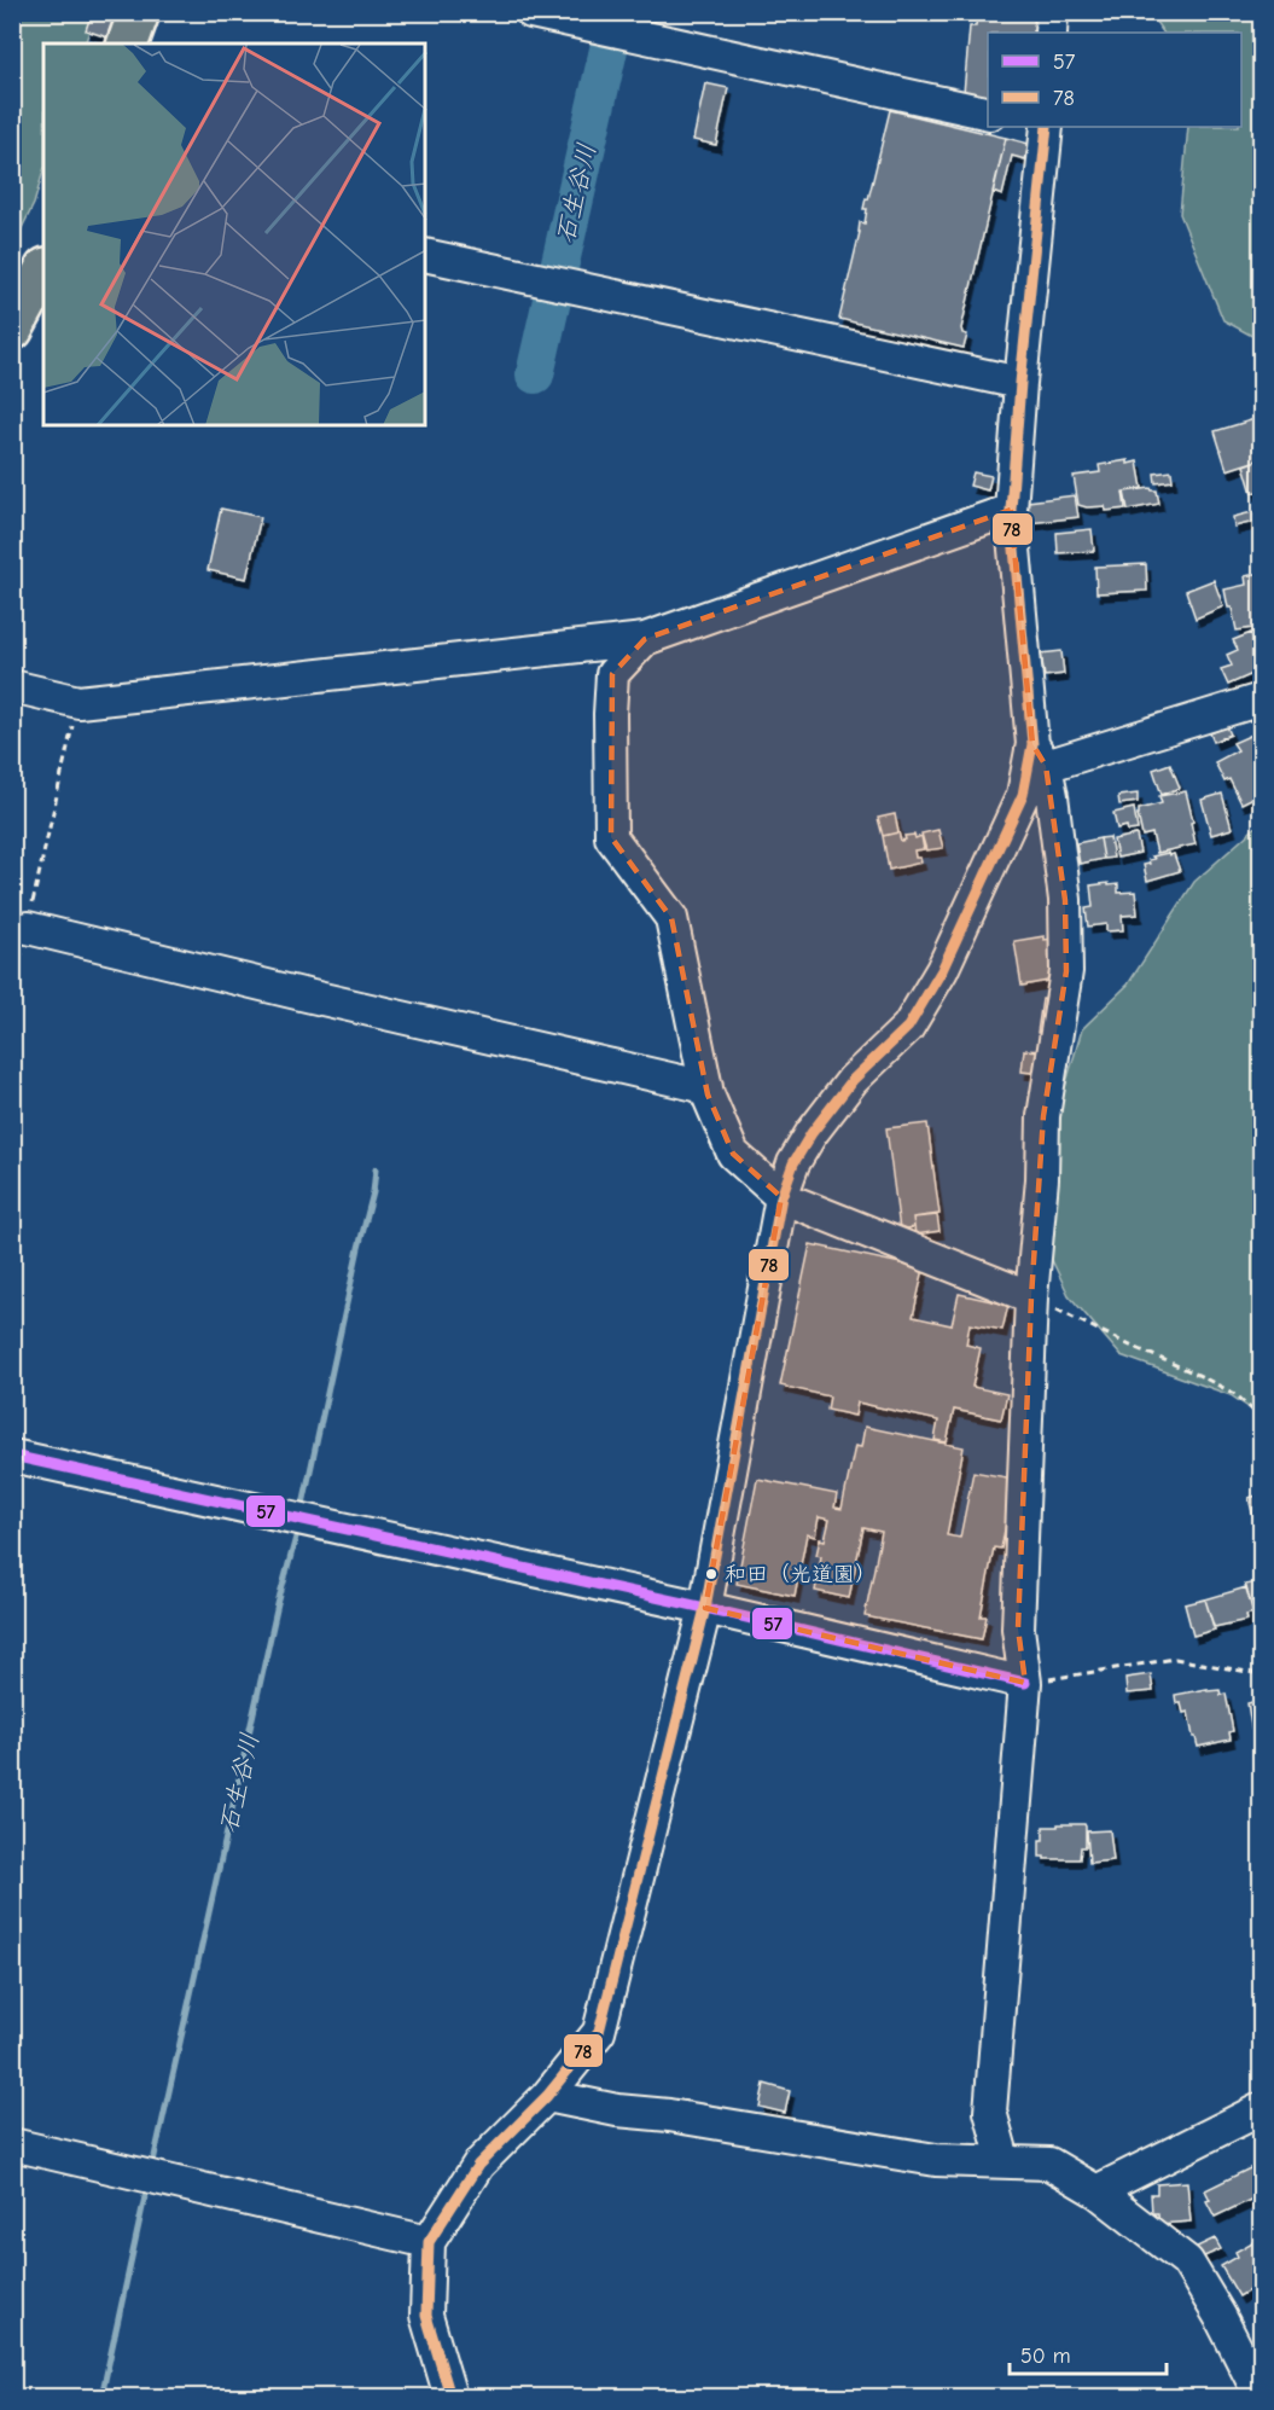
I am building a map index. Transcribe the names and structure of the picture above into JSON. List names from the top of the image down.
{
  "water": ["石生谷川"],
  "places": ["和田（光道園）"],
  "lines": ["transit line 78", "transit line 57"],
  "legend": ["57", "78"],
  "scale_bar": "50 m"
}
